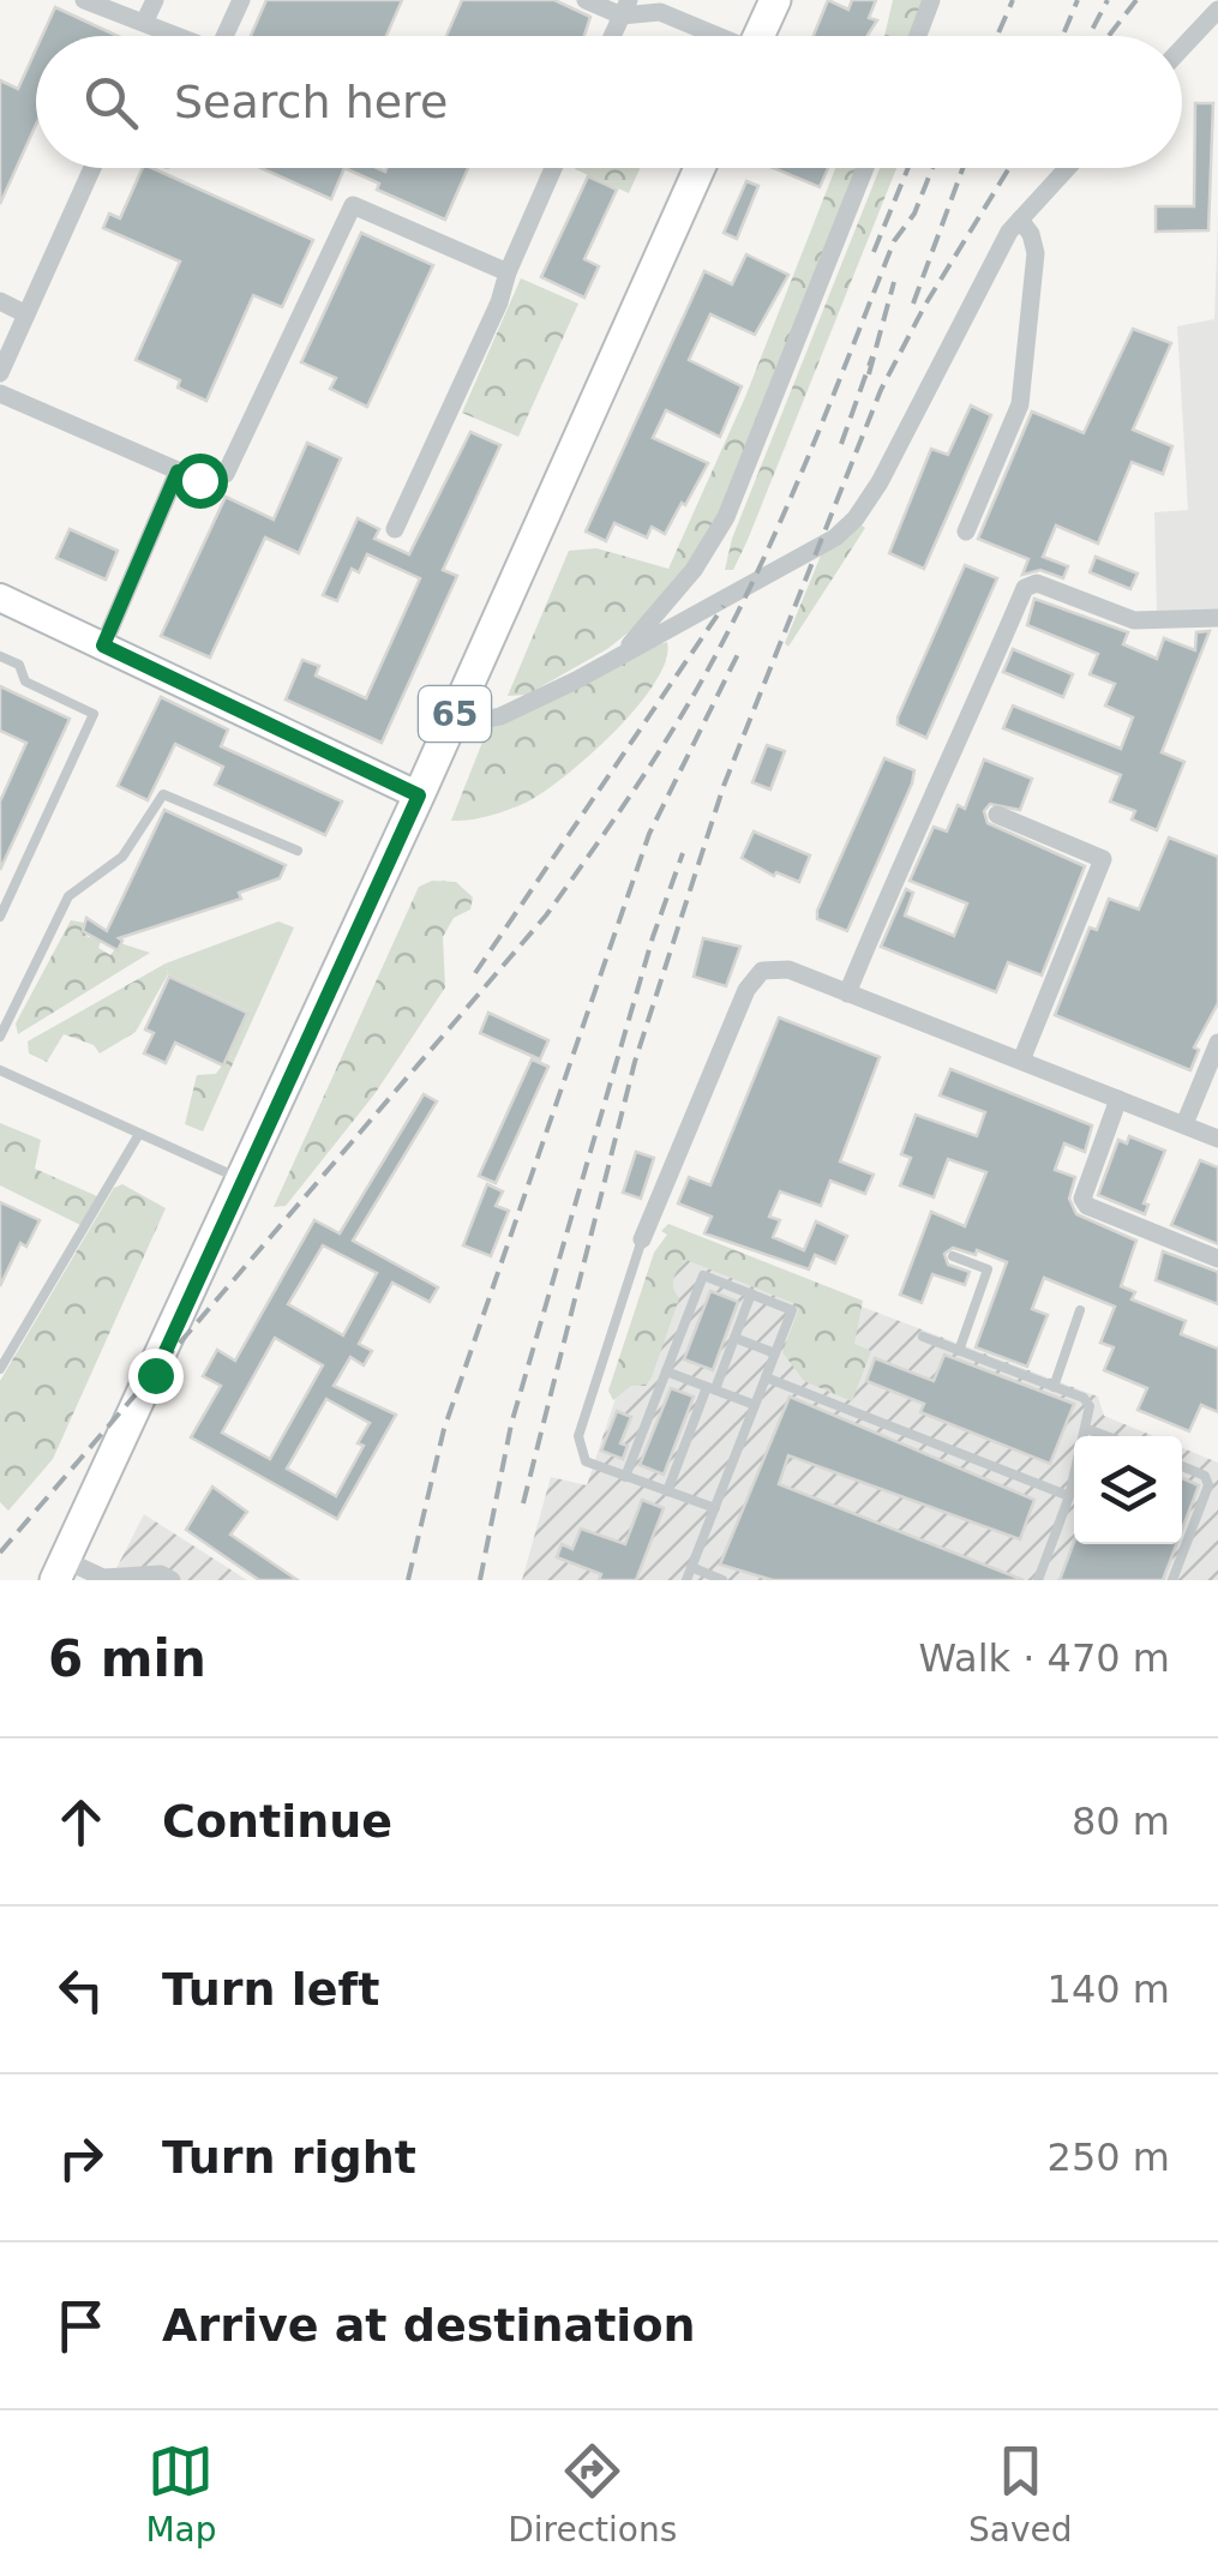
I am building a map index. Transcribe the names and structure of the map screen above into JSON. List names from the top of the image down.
{
  "streets": {
    "main road": ["65"]
  },
  "page": {
    "search": "Search here",
    "heading": ["6 min", "Walk · 470 m"],
    "list": [
      ["Continue", "80 m"],
      ["Turn left", "140 m"],
      ["Turn right", "250 m"],
      "Arrive at destination"
    ],
    "nav": ["Map", "Directions", "Saved"]
  }
}
